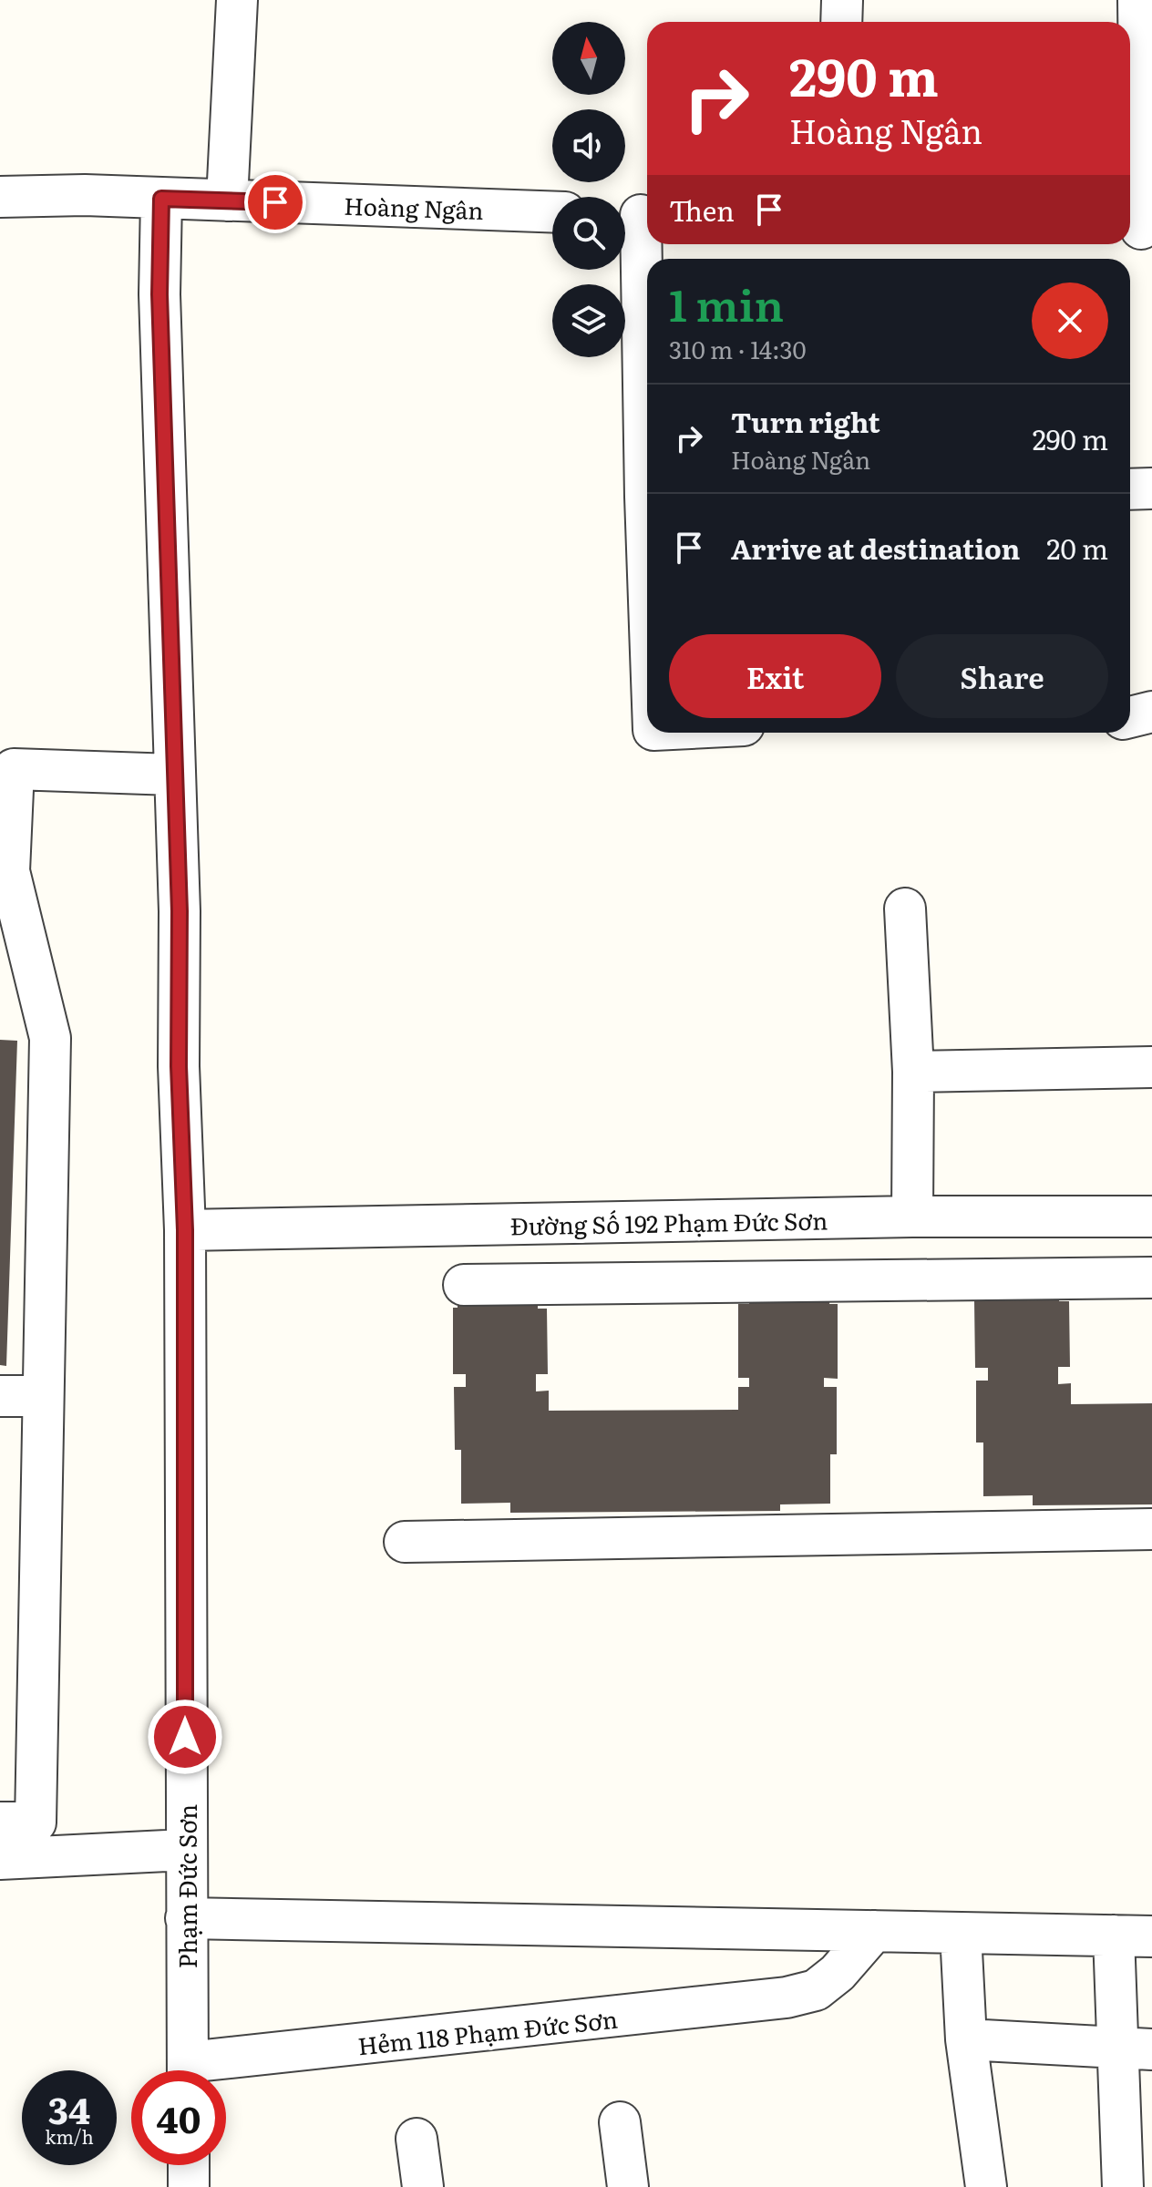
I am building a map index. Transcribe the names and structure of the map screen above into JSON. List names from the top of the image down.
{
  "streets": {
    "street": [
      "Hoàng Ngân",
      "Đường Số 192 Phạm Đức Sơn",
      "Phạm Đức Sơn",
      "Hẻm 118 Phạm Đức Sơn"
    ]
  },
  "crossings": [
    ["Hoàng Ngân", "Phạm Đức Sơn"],
    ["Đường Số 192 Phạm Đức Sơn", "Phạm Đức Sơn"]
  ],
  "north": "top",
  "page": {
    "turn": ["290 m", "Hoàng Ngân"],
    "then": "Then",
    "heading": ["1 min", "310 m · 14:30"],
    "list": [
      {
        "name": "Turn right",
        "note": "Hoàng Ngân",
        "value": "290 m"
      },
      {
        "name": "Arrive at destination",
        "value": "20 m"
      }
    ],
    "buttons": ["Exit", "Share"],
    "speed": "34 km/h",
    "limit": "40"
  }
}
